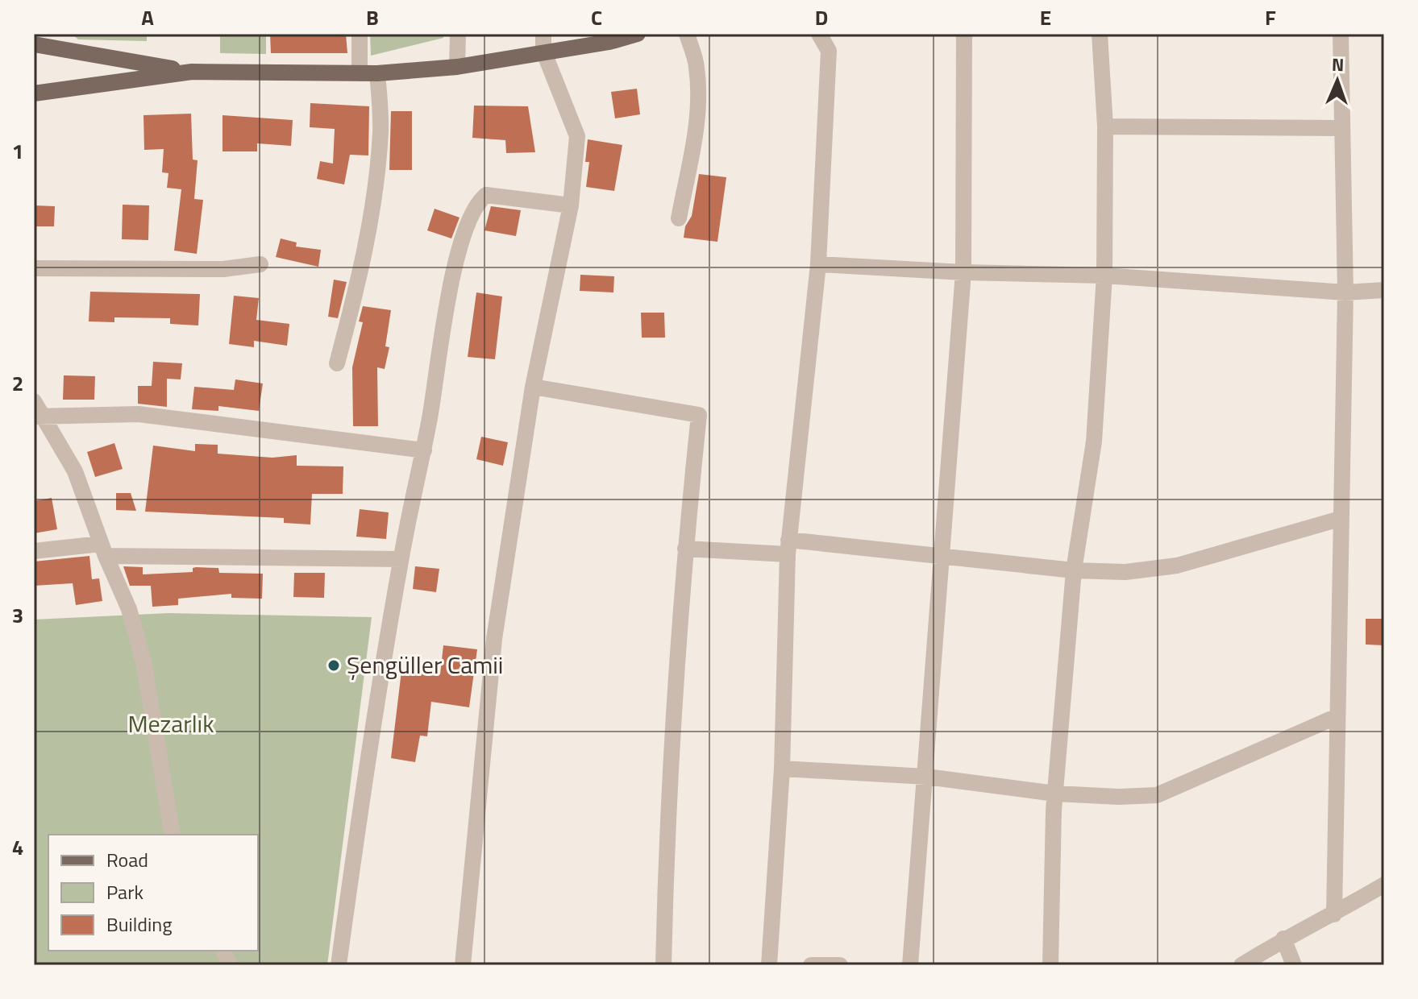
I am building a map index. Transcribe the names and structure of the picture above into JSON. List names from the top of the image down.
{
  "parks": ["Mezarlık"],
  "places": ["Şengüller Camii"],
  "legend": ["Road", "Park", "Building"],
  "north": "top",
  "grid": {
    "columns": [
      "A",
      "B",
      "C",
      "D",
      "E",
      "F"
    ],
    "rows": [
      "1",
      "2",
      "3",
      "4"
    ]
  }
}
